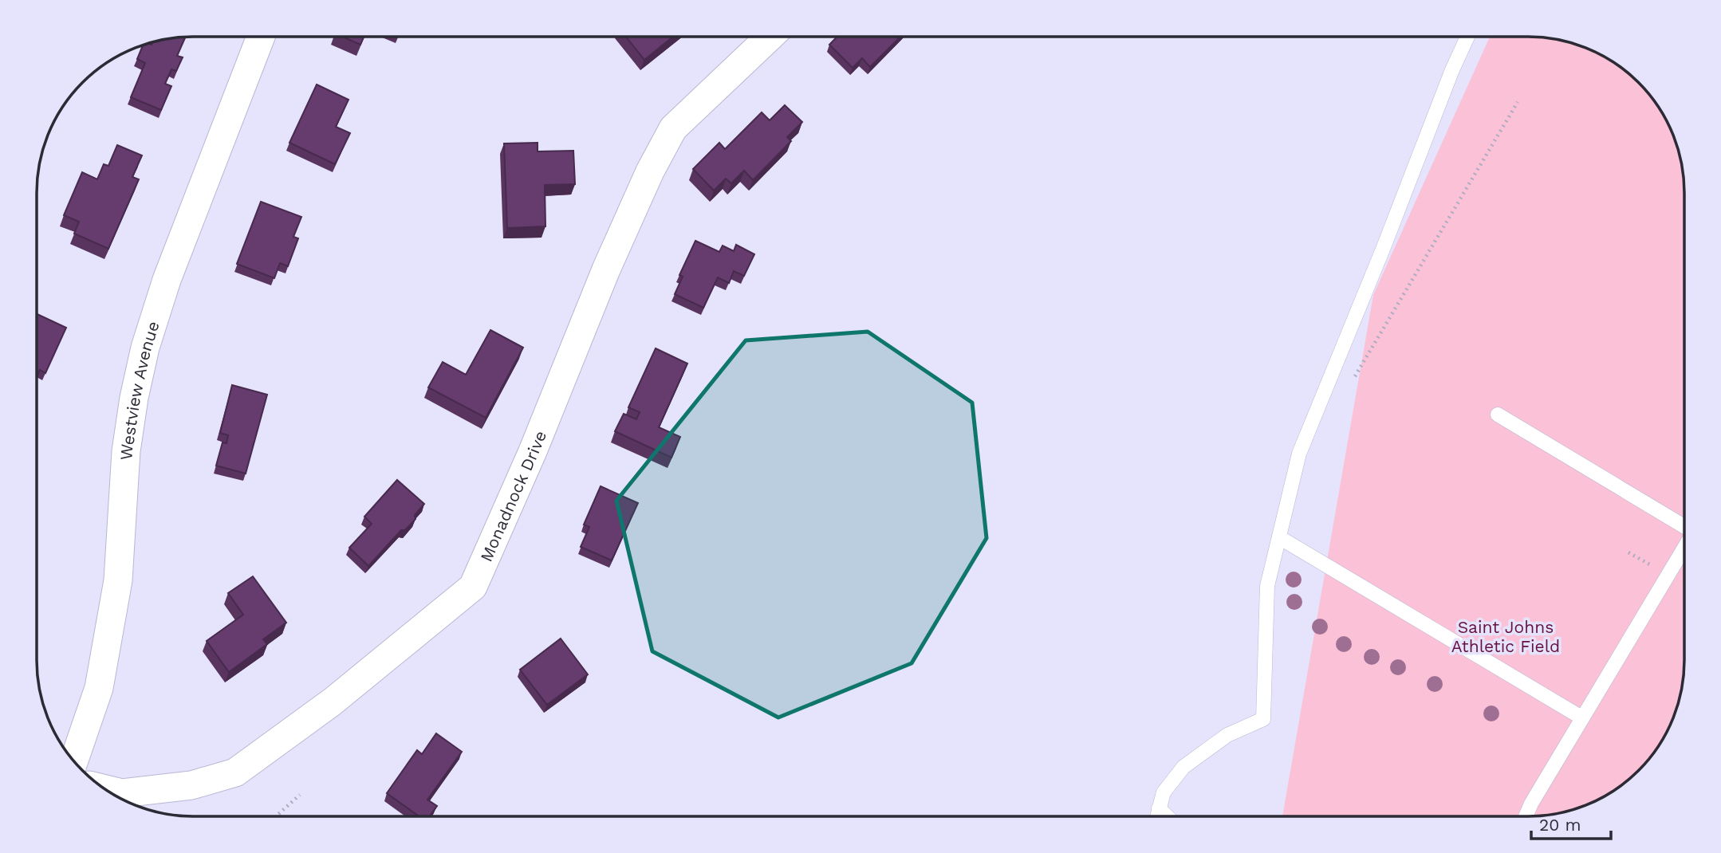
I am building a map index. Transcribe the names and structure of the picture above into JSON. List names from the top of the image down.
{
  "streets": {
    "street": ["Westview Avenue", "Monadnock Drive"]
  },
  "parks": ["Saint Johns Athletic Field"],
  "scale_bar": "20 m"
}
